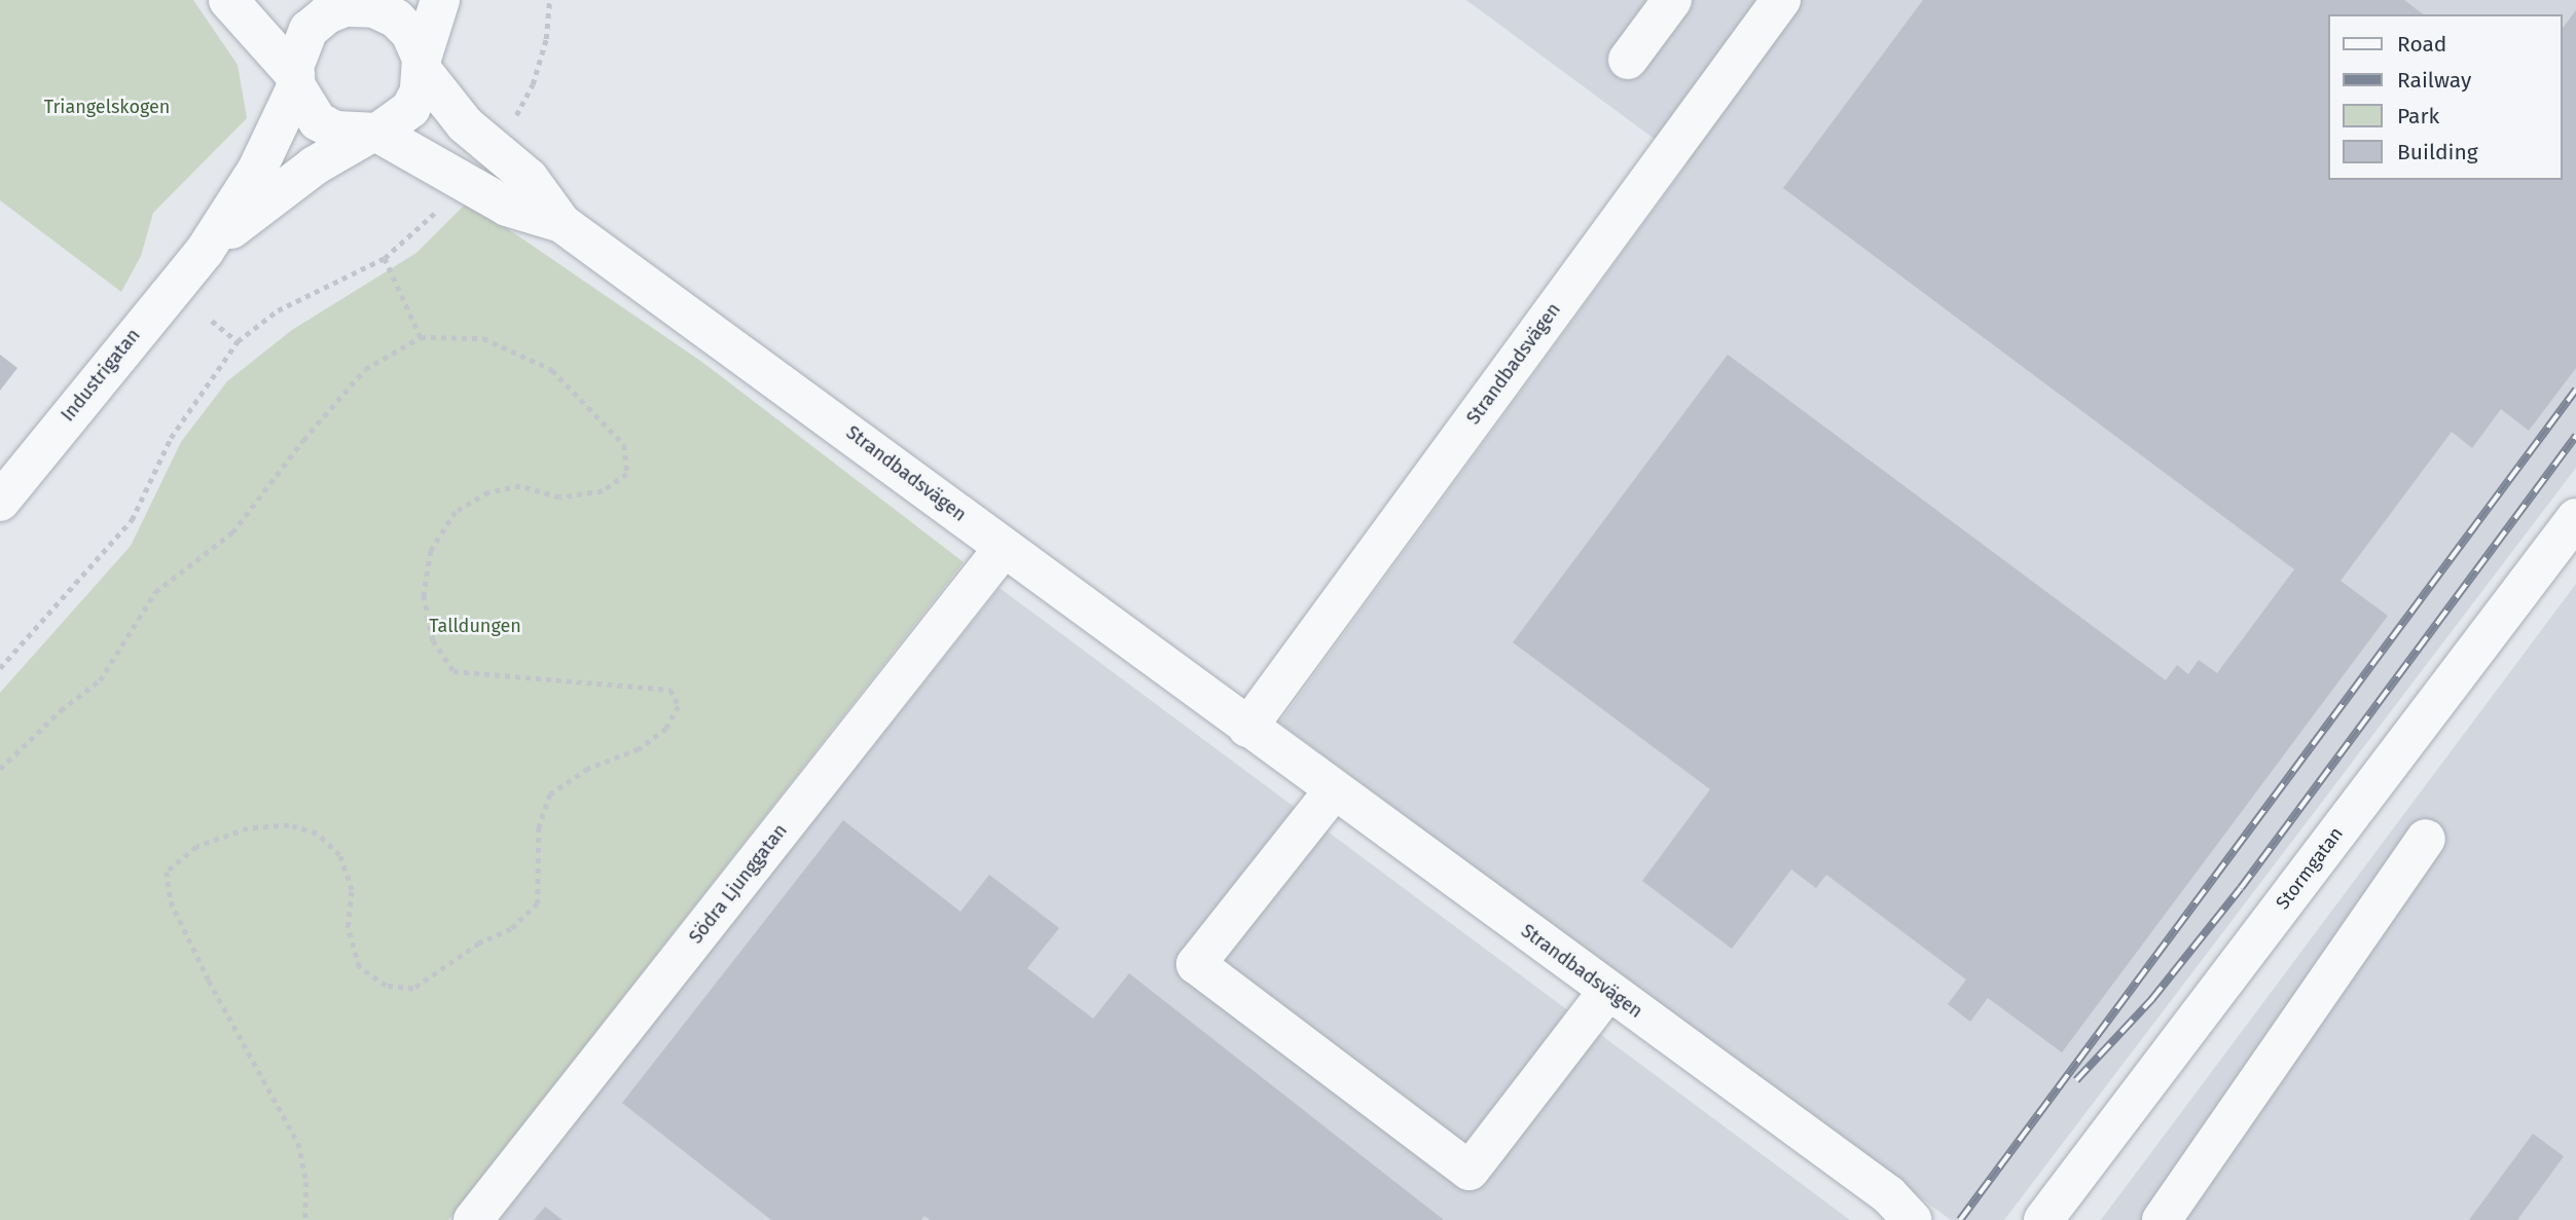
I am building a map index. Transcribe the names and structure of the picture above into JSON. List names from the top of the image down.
{
  "streets": {
    "street": [
      "Strandbadsvägen",
      "Industrigatan",
      "Stormgatan",
      "Södra Ljunggatan"
    ]
  },
  "crossings": [
    ["Strandbadsvägen", "Industrigatan"],
    ["Strandbadsvägen", "Södra Ljunggatan"]
  ],
  "parks": ["Triangelskogen", "Talldungen"],
  "legend": [
    "Road",
    "Railway",
    "Park",
    "Building"
  ]
}
